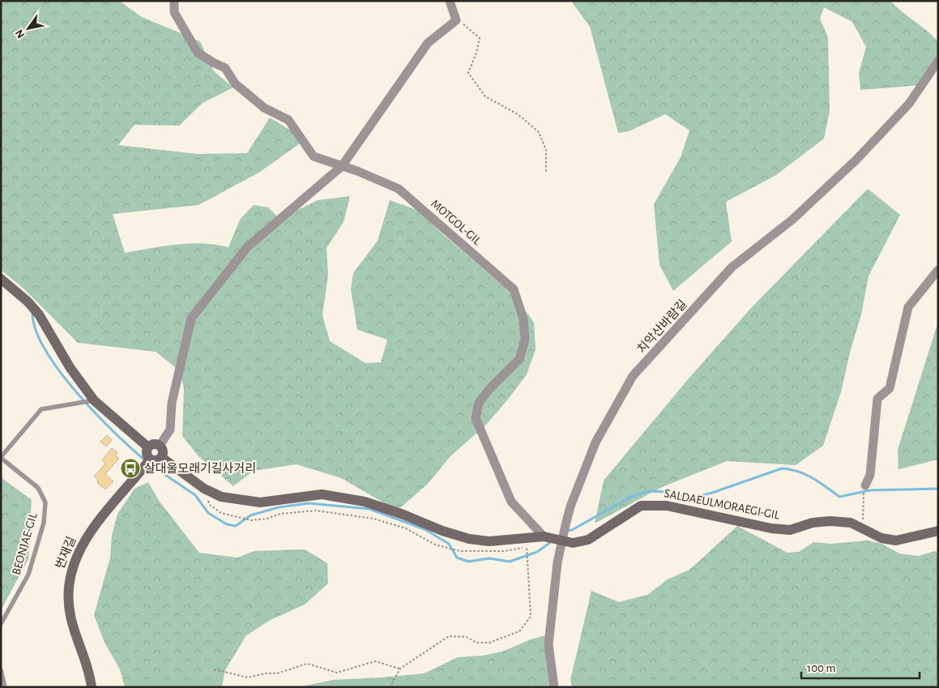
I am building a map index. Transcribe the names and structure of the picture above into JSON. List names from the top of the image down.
{
  "streets": {
    "street": [
      "MOTGOL-GIL",
      "치악산바람길",
      "SALDAEULMORAEGI-GIL",
      "번재길"
    ],
    "lane": ["BEONJAE-GIL"]
  },
  "crossings": [
    ["MOTGOL-GIL", "SALDAEULMORAEGI-GIL"],
    ["SALDAEULMORAEGI-GIL", "번재길"]
  ],
  "places": {
    "bus stop": ["살대울모래기길사거리"]
  },
  "scale_bar": "100 m",
  "north": "bottom left"
}
